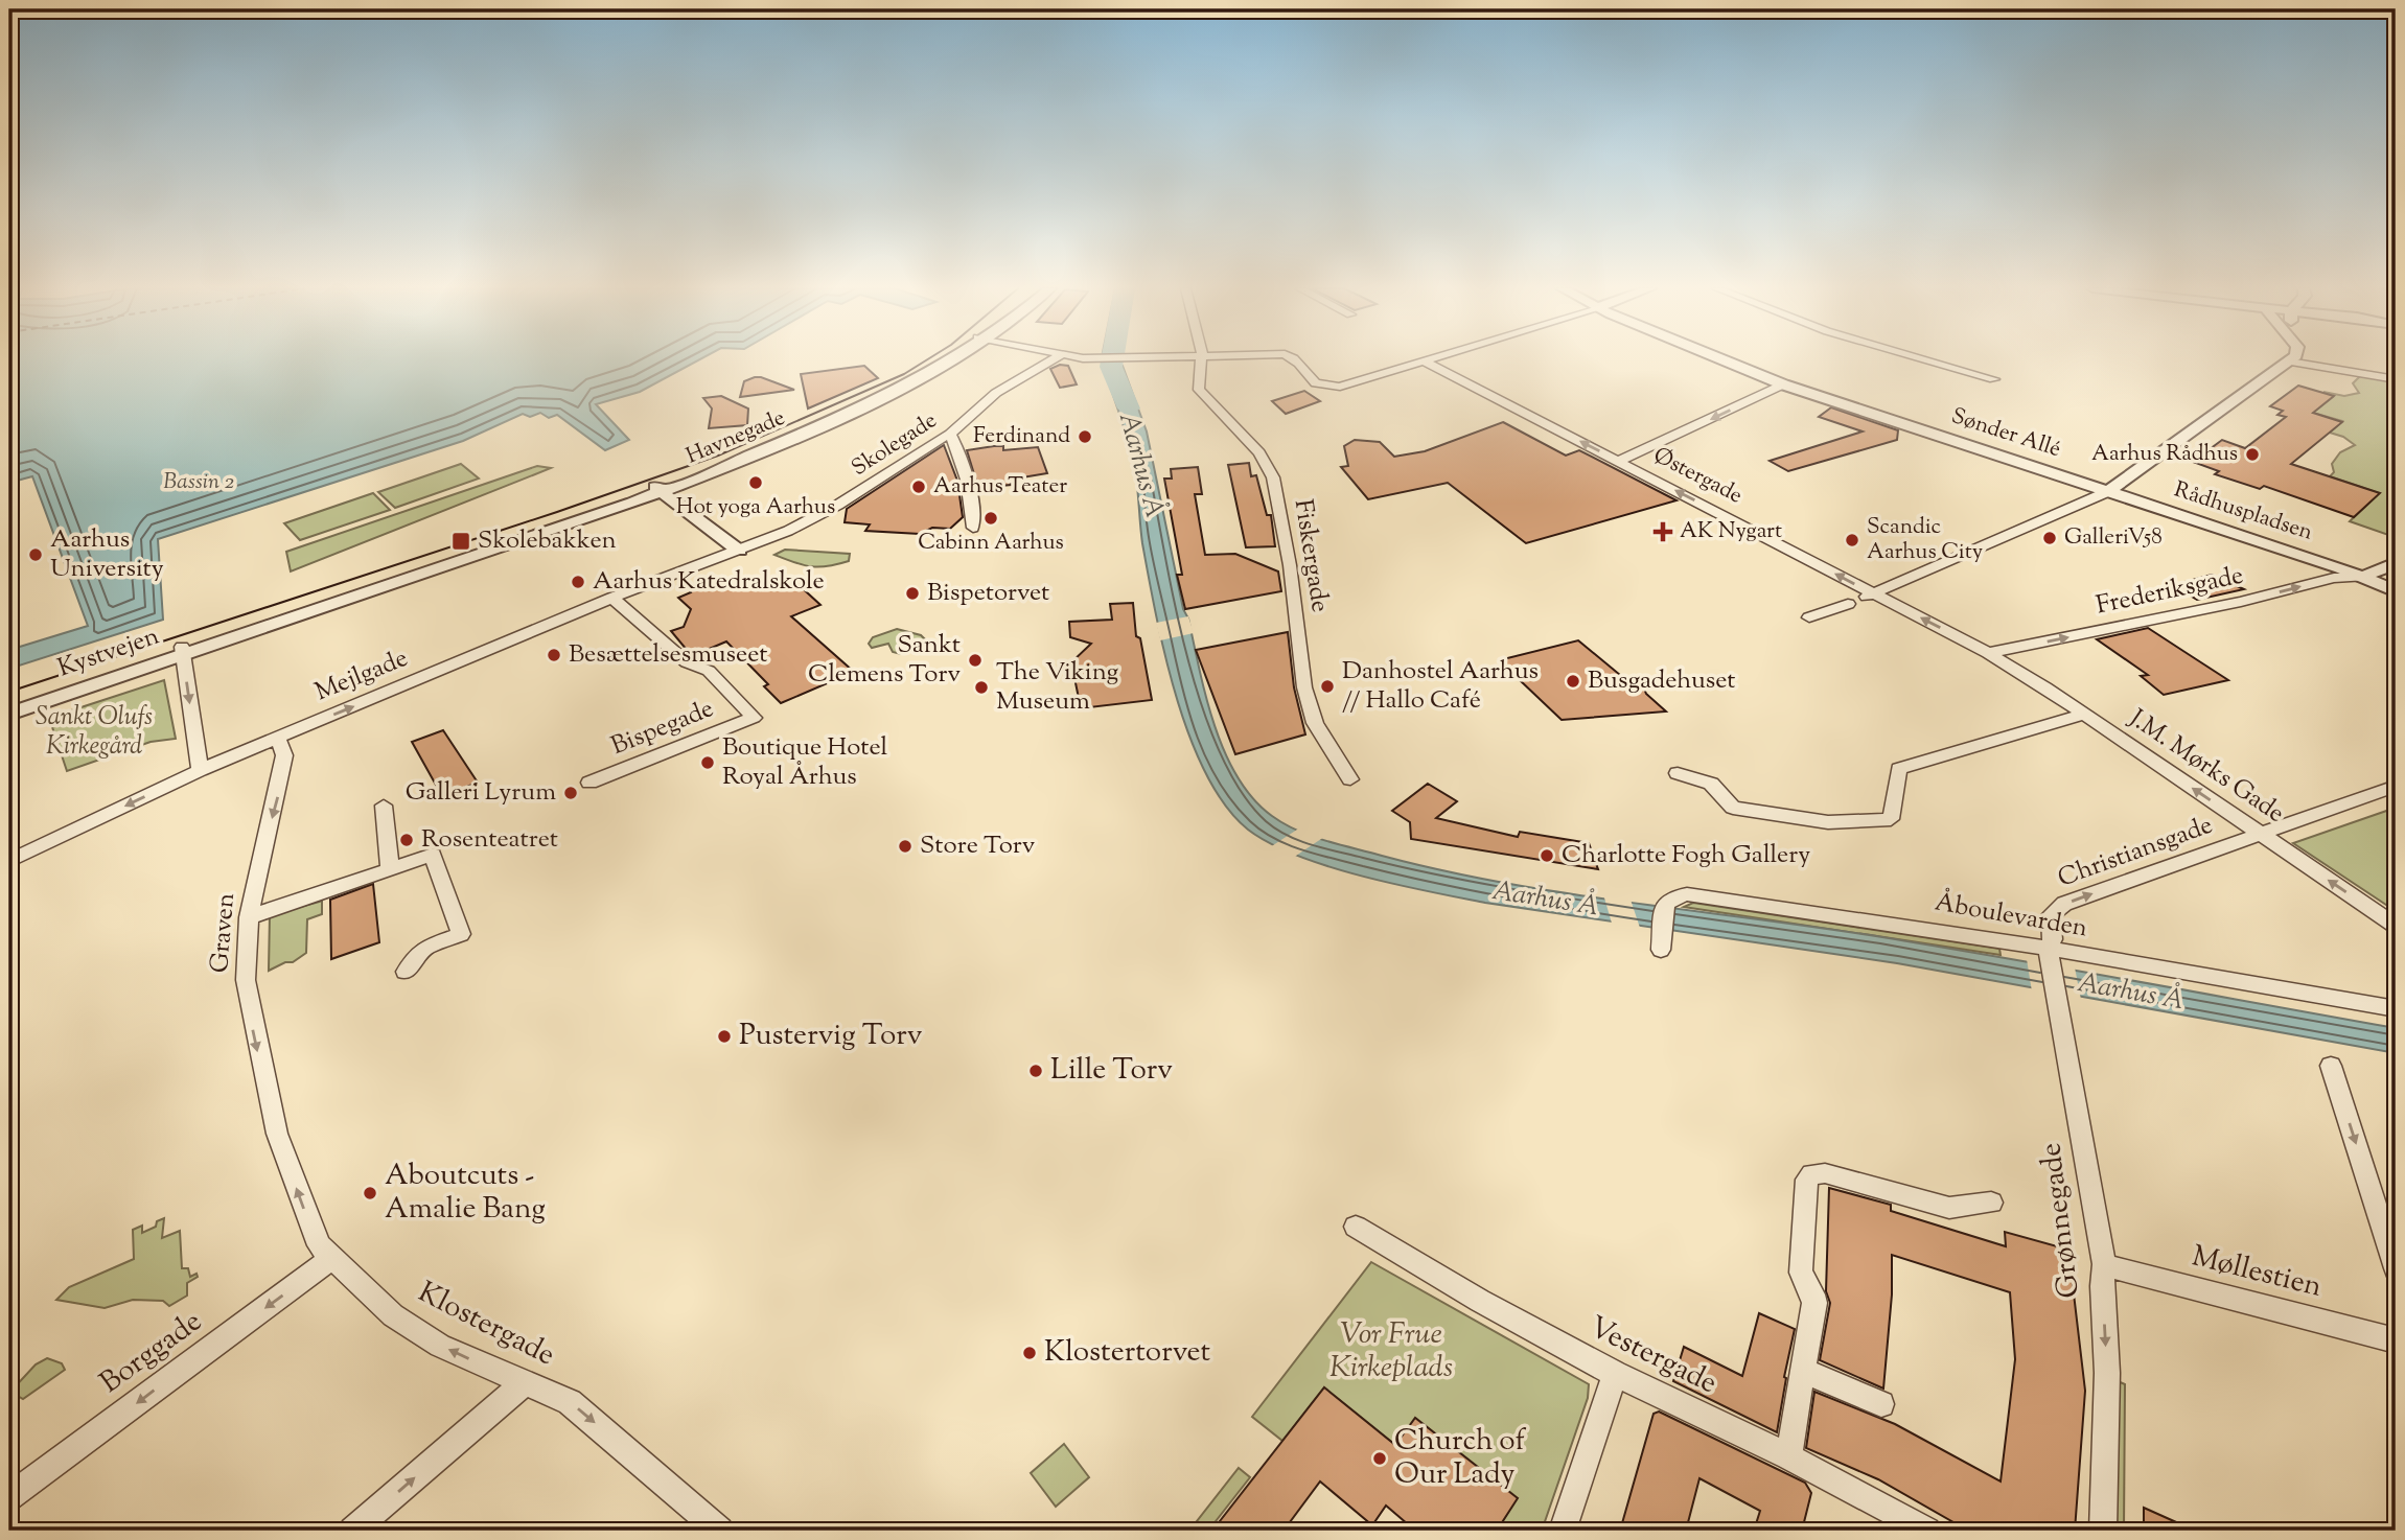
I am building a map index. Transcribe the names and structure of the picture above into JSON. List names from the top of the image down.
{
  "streets": {
    "street": [
      "Sønder Allé",
      "Havnegade",
      "Skolegade",
      "Østergade",
      "Rådhuspladsen",
      "Fiskergade",
      "Frederiksgade",
      "Kystvejen",
      "Mejlgade",
      "Bispegade",
      "J.M. Mørks Gade",
      "Christiansgade",
      "Åboulevarden",
      "Graven",
      "Grønnegade",
      "Møllestien",
      "Klostergade",
      "Borggade",
      "Vestergade"
    ]
  },
  "crossings": [
    ["Sønder Allé", "Rådhuspladsen"],
    ["Skolegade", "Mejlgade"],
    ["Østergade", "Frederiksgade"],
    ["Østergade", "J.M. Mørks Gade"],
    ["Rådhuspladsen", "Frederiksgade"],
    ["Frederiksgade", "J.M. Mørks Gade"],
    ["Mejlgade", "Bispegade"],
    ["Mejlgade", "Graven"],
    ["J.M. Mørks Gade", "Christiansgade"],
    ["Christiansgade", "Åboulevarden"],
    ["Christiansgade", "Grønnegade"],
    ["Åboulevarden", "Grønnegade"],
    ["Graven", "Klostergade"],
    ["Grønnegade", "Møllestien"],
    ["Klostergade", "Borggade"]
  ],
  "one_way": [
    "Østergade",
    "J.M. Mørks Gade",
    "Christiansgade",
    "Graven",
    "Grønnegade",
    "Borggade"
  ],
  "water": ["Aarhus Å", "Bassin 2"],
  "parks": ["Sankt Olufs Kirkegård", "Vor Frue Kirkeplads"],
  "places": {
    "other": [
      "Ferdinand",
      "Aarhus Rådhus",
      "Hot yoga Aarhus",
      "Aarhus Teater",
      "Cabinn Aarhus",
      "GalleriV58",
      "Scandic Aarhus City",
      "Aarhus University",
      "Aarhus Katedralskole",
      "Bispetorvet",
      "Besættelsesmuseet",
      "Sankt Clemens Torv",
      "Busgadehuset",
      "Danhostel Aarhus // Hallo Café",
      "The Viking Museum",
      "Boutique Hotel Royal Århus",
      "Galleri Lyrum",
      "Rosenteatret",
      "Store Torv",
      "Charlotte Fogh Gallery",
      "Pustervig Torv",
      "Lille Torv",
      "Aboutcuts - Amalie Bang",
      "Klostertorvet",
      "Church of Our Lady"
    ],
    "health": ["AK Nygart"],
    "transit": ["Skolebakken"]
  }
}
